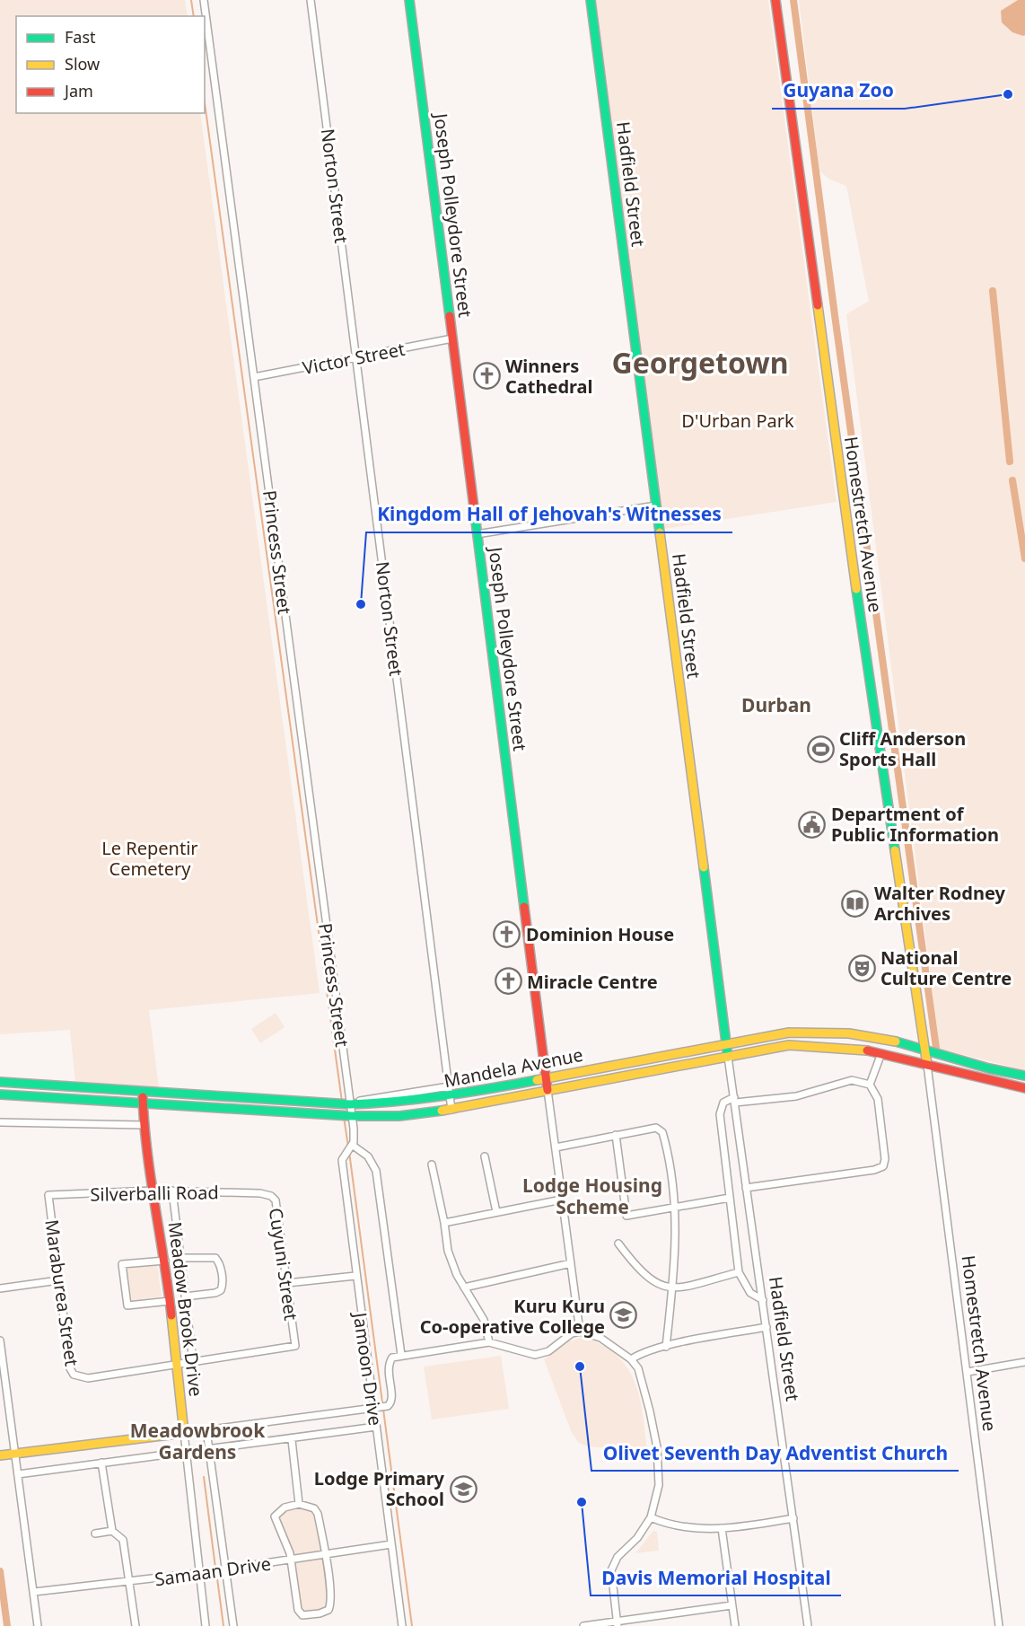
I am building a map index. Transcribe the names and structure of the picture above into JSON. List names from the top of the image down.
{
  "streets": {
    "main road": [
      "Hadfield Street",
      "Joseph Polleydore Street",
      "Homestretch Avenue",
      "Mandela Avenue",
      "Meadow Brook Drive"
    ],
    "street": [
      "Norton Street",
      "Victor Street",
      "Princess Street",
      "Silverballi Road",
      "Cuyuni Street",
      "Maraburea Street",
      "Jamoon Drive",
      "Samaan Drive"
    ]
  },
  "crossings": [
    ["Hadfield Street", "Mandela Avenue"],
    ["Norton Street", "Victor Street"],
    ["Norton Street", "Mandela Avenue"],
    ["Joseph Polleydore Street", "Victor Street"],
    ["Joseph Polleydore Street", "Mandela Avenue"],
    ["Victor Street", "Princess Street"],
    ["Homestretch Avenue", "Mandela Avenue"],
    ["Princess Street", "Mandela Avenue"],
    ["Mandela Avenue", "Meadow Brook Drive"],
    ["Silverballi Road", "Cuyuni Street"],
    ["Silverballi Road", "Maraburea Street"],
    ["Silverballi Road", "Meadow Brook Drive"],
    ["Maraburea Street", "Meadow Brook Drive"],
    ["Meadow Brook Drive", "Samaan Drive"],
    ["Jamoon Drive", "Samaan Drive"]
  ],
  "districts": [
    "Georgetown",
    "Durban",
    "Lodge Housing Scheme",
    "Meadowbrook Gardens"
  ],
  "parks": ["D'Urban Park", "Le Repentir Cemetery"],
  "places": {
    "other": [
      "Guyana Zoo",
      "Kingdom Hall of Jehovah's Witnesses",
      "Olivet Seventh Day Adventist Church",
      "Davis Memorial Hospital"
    ],
    "church": ["Winners Cathedral", "Dominion House", "Miracle Centre"],
    "sports": ["Cliff Anderson Sports Hall"],
    "public building": ["Department of Public Information"],
    "library": ["Walter Rodney Archives"],
    "theatre": ["National Culture Centre"],
    "school or university": ["Kuru Kuru Co-operative College", "Lodge Primary School"]
  },
  "legend": ["Fast", "Slow", "Jam"]
}
